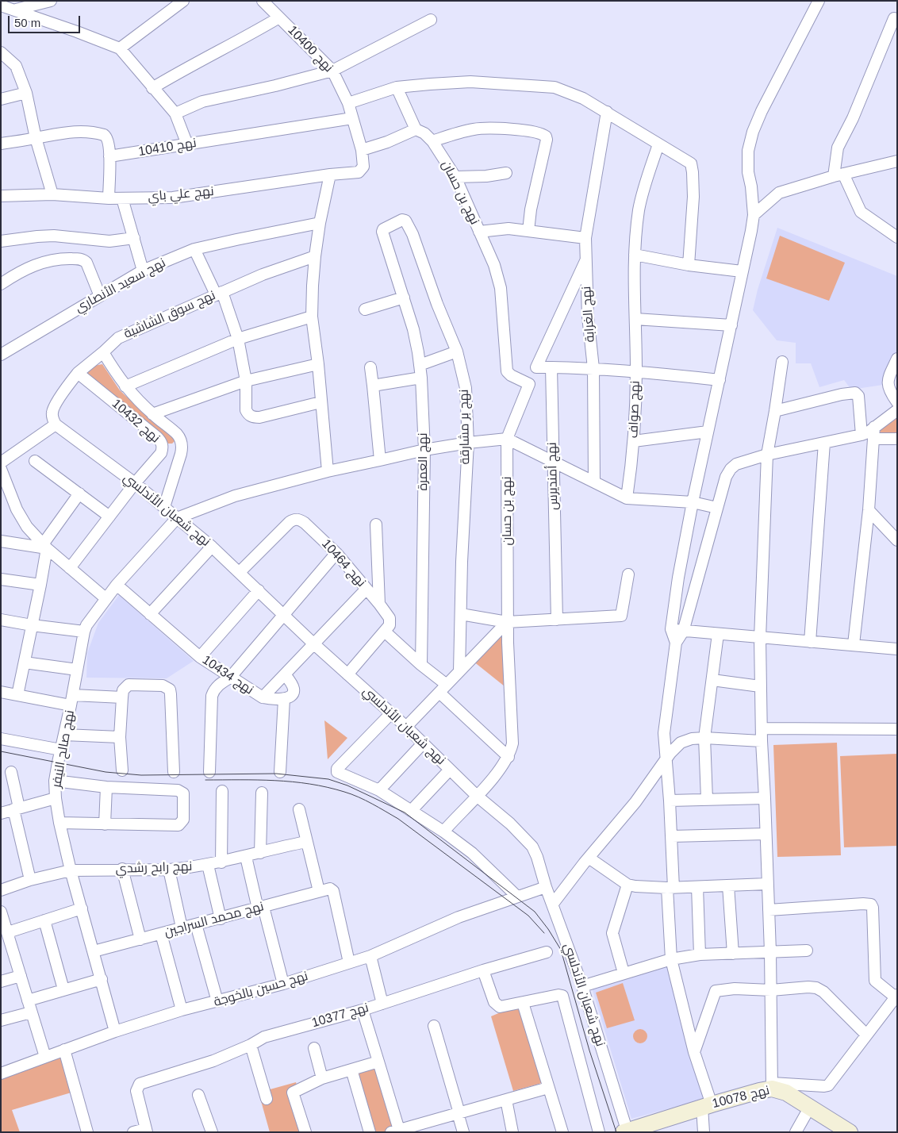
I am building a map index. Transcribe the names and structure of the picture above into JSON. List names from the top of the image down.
{
  "streets": {
    "street": [
      "نهج 10400",
      "نهج 10410",
      "نهج بن حسان",
      "نهج علي باي",
      "نهج سعيد الأنصاري",
      "نهج الغرابة",
      "نهج سوق الشاشية",
      "نهج صواف",
      "نهج 10432",
      "نهج بر مشارقة",
      "نهج العمرة",
      "نهج أمنديرس",
      "نهج شعبان الأندلسي",
      "نهج 10464",
      "نهج 10434",
      "نهج صالح النيفر",
      "نهج رابح رشدي",
      "نهج محمد السراجين",
      "نهج حسين بالخوجة",
      "نهج 10377",
      "نهج 10078"
    ]
  },
  "crossings": [
    ["نهج 10400", "نهج 10410"],
    ["نهج 10400", "نهج علي باي"],
    ["نهج بن حسان", "نهج شعبان الأندلسي"],
    ["نهج سوق الشاشية", "نهج 10432"],
    ["نهج 10432", "نهج شعبان الأندلسي"],
    ["نهج بر مشارقة", "نهج العمرة"],
    ["نهج شعبان الأندلسي", "نهج 10464"],
    ["نهج شعبان الأندلسي", "نهج 10434"],
    ["نهج شعبان الأندلسي", "نهج صالح النيفر"],
    ["نهج شعبان الأندلسي", "نهج حسين بالخوجة"],
    ["نهج شعبان الأندلسي", "نهج 10078"],
    ["نهج 10464", "نهج 10434"],
    ["نهج 10434", "نهج صالح النيفر"],
    ["نهج صالح النيفر", "نهج رابح رشدي"],
    ["نهج صالح النيفر", "نهج محمد السراجين"],
    ["نهج صالح النيفر", "نهج حسين بالخوجة"],
    ["نهج محمد السراجين", "نهج حسين بالخوجة"]
  ],
  "scale_bar": "50 m"
}
